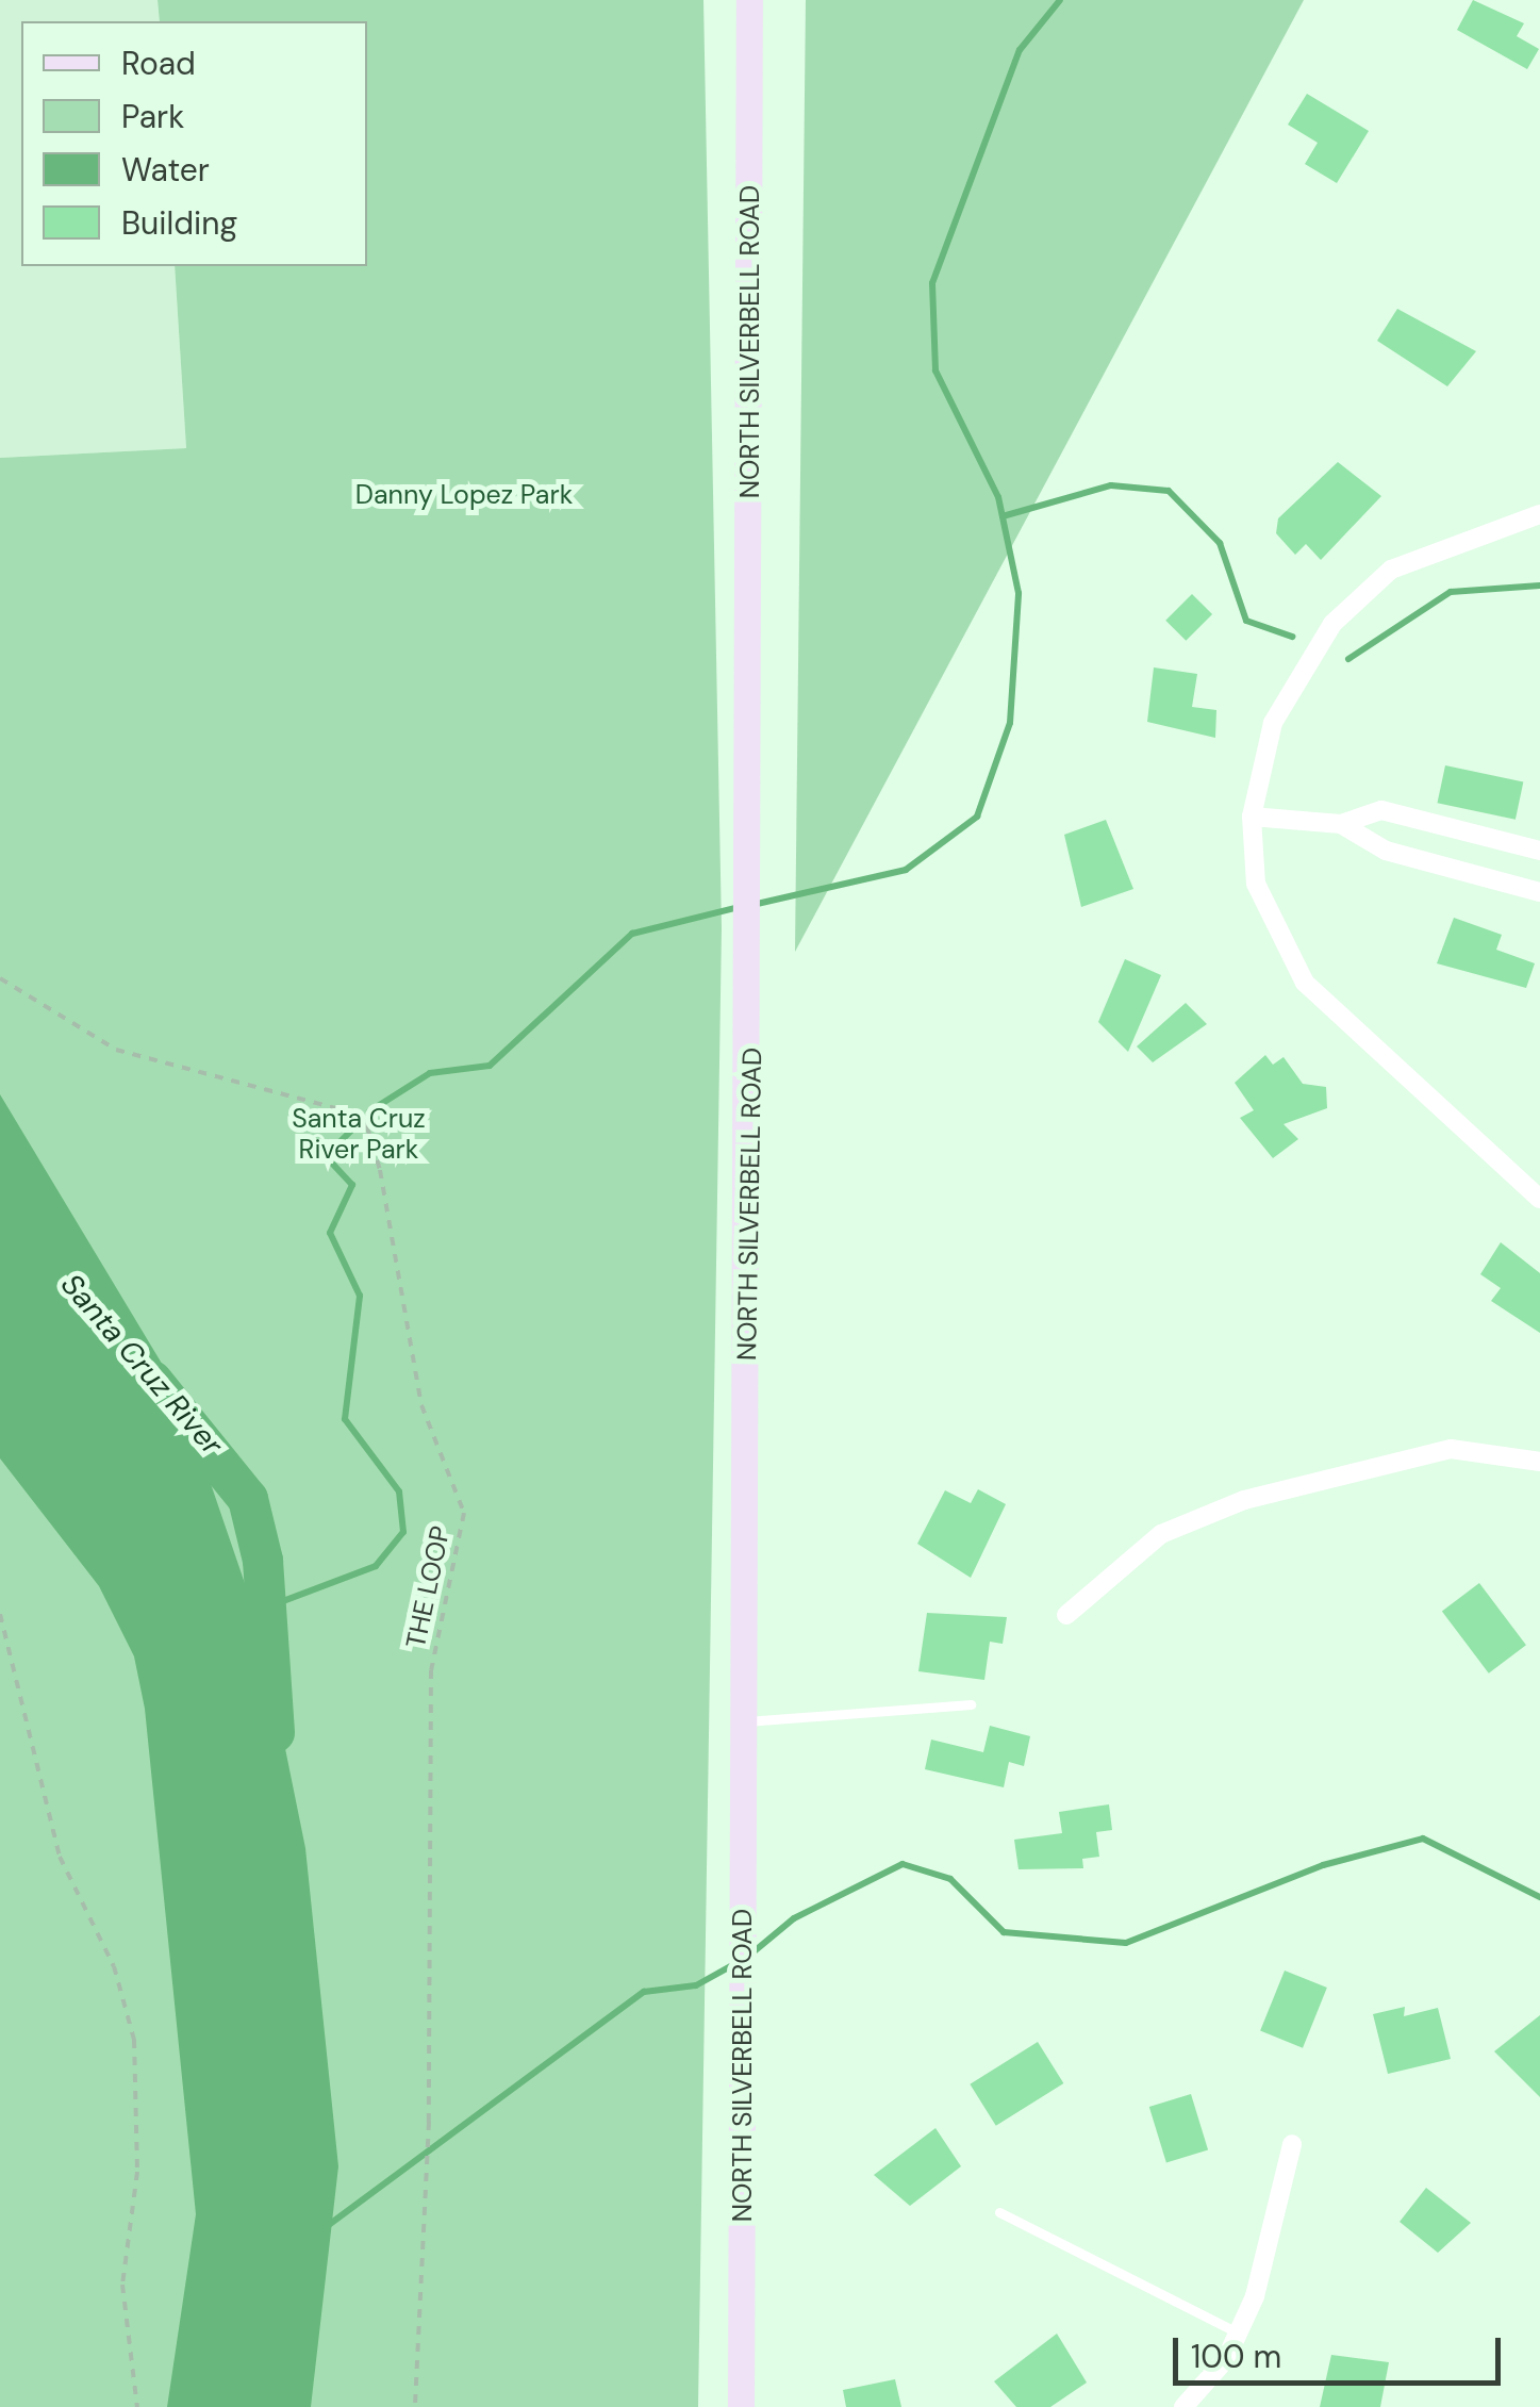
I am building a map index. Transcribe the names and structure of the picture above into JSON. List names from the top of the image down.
{
  "streets": {
    "main road": ["NORTH SILVERBELL ROAD"],
    "path": ["THE LOOP"]
  },
  "water": ["Santa Cruz River"],
  "parks": ["Danny Lopez Park", "Santa Cruz River Park"],
  "legend": [
    "Road",
    "Park",
    "Water",
    "Building"
  ],
  "scale_bar": "100 m"
}
